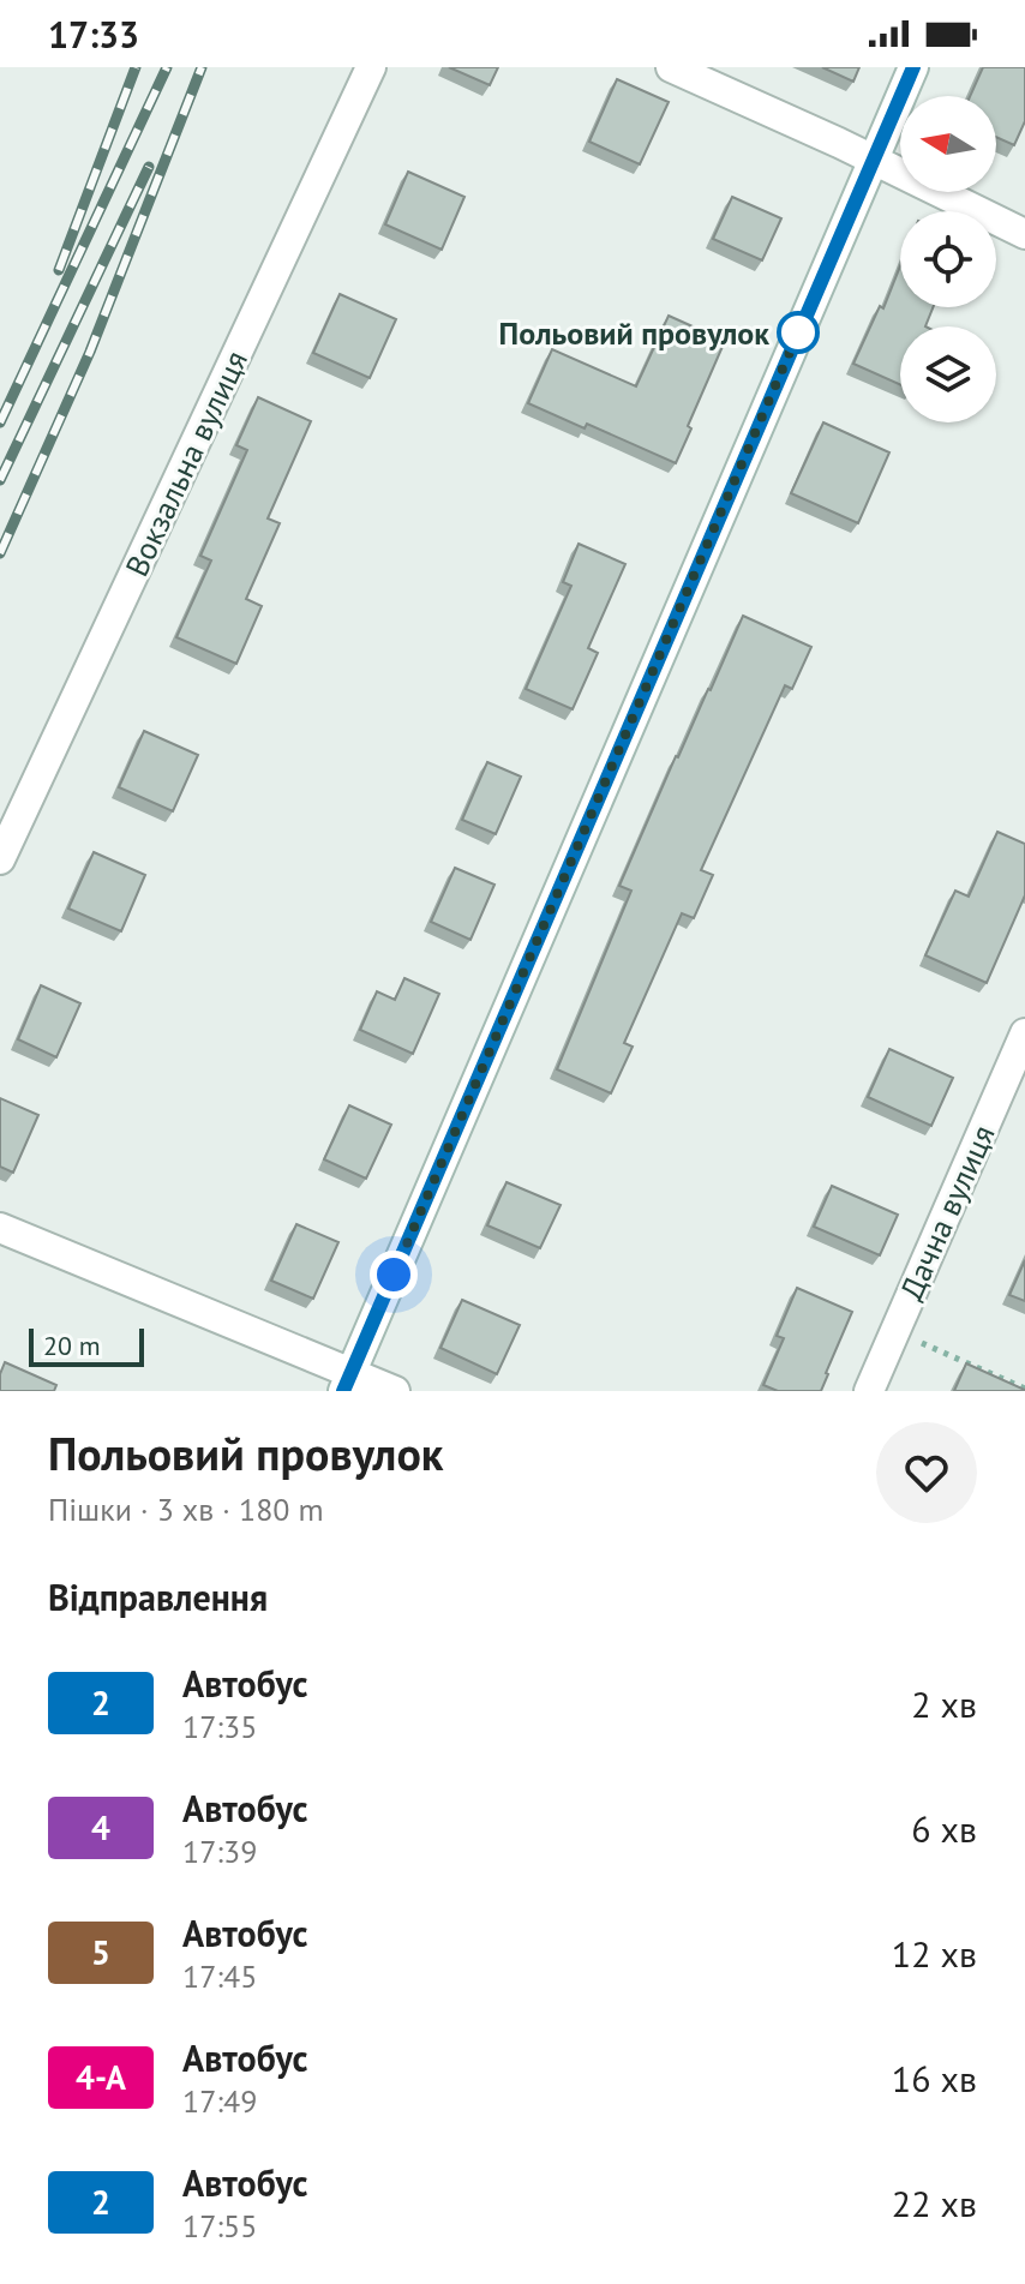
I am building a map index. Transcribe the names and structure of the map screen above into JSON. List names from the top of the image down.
{
  "streets": {
    "street": ["Вокзальна вулиця", "Дачна вулиця"]
  },
  "places": ["Польовий провулок"],
  "lines": ["bus line 2"],
  "scale_bar": "20 m",
  "north": "left",
  "page": {
    "status": "17:33",
    "scale": "20 m",
    "heading": [
      ["Польовий провулок", "Пішки · 3 хв · 180 m"],
      "Відправлення"
    ],
    "list": [
      {
        "mark": "2",
        "name": "Автобус",
        "note": "17:35",
        "value": "2 хв"
      },
      {
        "mark": "4",
        "name": "Автобус",
        "note": "17:39",
        "value": "6 хв"
      },
      {
        "mark": "5",
        "name": "Автобус",
        "note": "17:45",
        "value": "12 хв"
      },
      {
        "mark": "4-А",
        "name": "Автобус",
        "note": "17:49",
        "value": "16 хв"
      },
      {
        "mark": "2",
        "name": "Автобус",
        "note": "17:55",
        "value": "22 хв"
      }
    ]
  }
}
